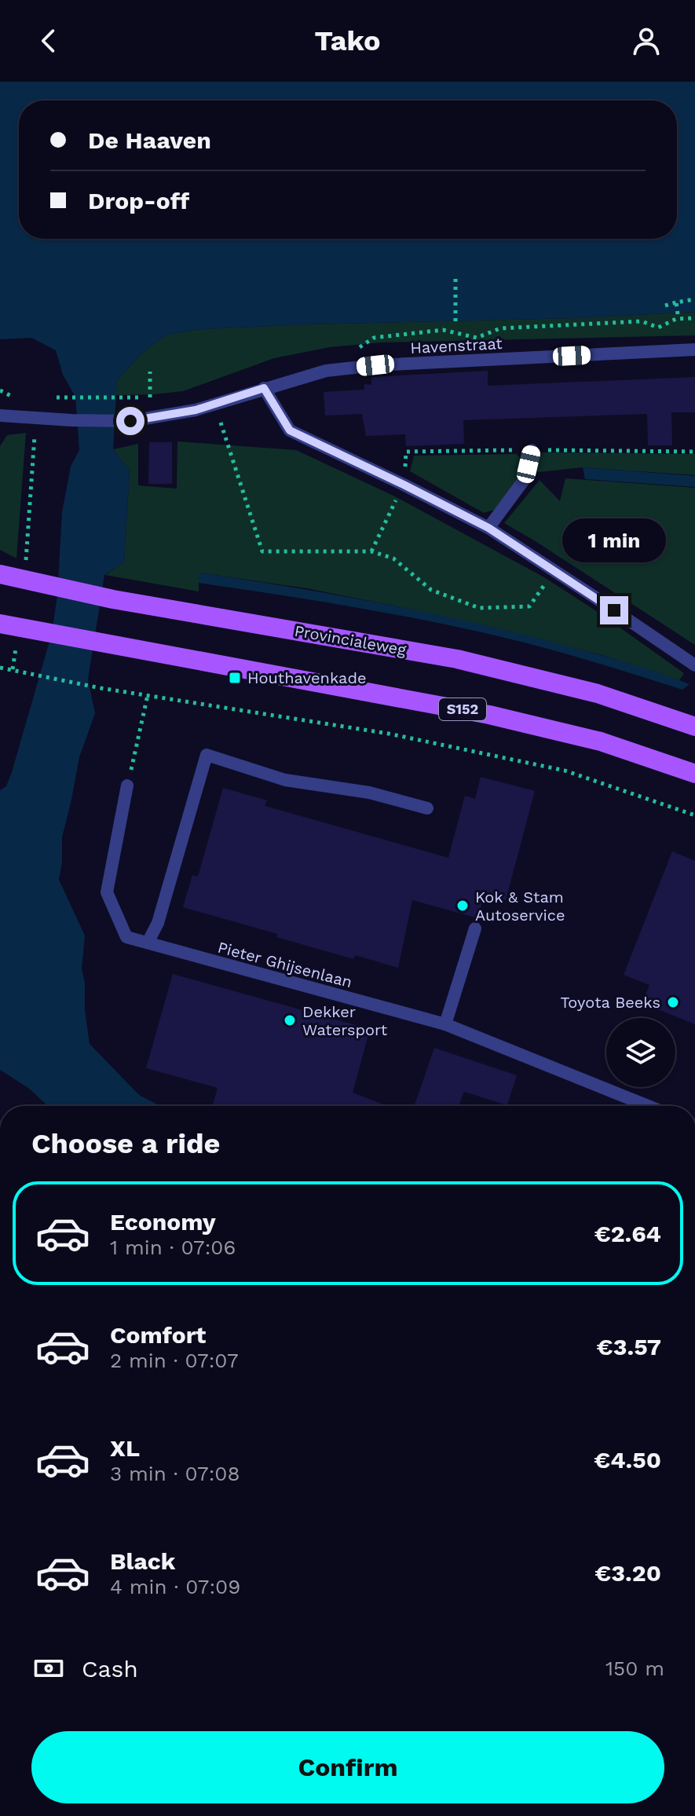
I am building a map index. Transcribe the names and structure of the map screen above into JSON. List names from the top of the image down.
{
  "streets": {
    "main road": ["Provincialeweg", "S152"],
    "street": ["Havenstraat", "Pieter Ghijsenlaan"]
  },
  "places": {
    "transit": ["Houthavenkade"],
    "other": ["Kok & Stam Autoservice", "Toyota Beeks", "Dekker Watersport"]
  },
  "page": {
    "header": "Tako",
    "banner": ["De Haaven", "Drop-off"],
    "bubble": "1 min",
    "heading": "Choose a ride",
    "list": [
      {
        "name": "Economy",
        "note": "1 min · 07:06",
        "value": "€2.64"
      },
      {
        "name": "Comfort",
        "note": "2 min · 07:07",
        "value": "€3.57"
      },
      {
        "name": "XL",
        "note": "3 min · 07:08",
        "value": "€4.50"
      },
      {
        "name": "Black",
        "note": "4 min · 07:09",
        "value": "€3.20"
      }
    ],
    "pay": ["Cash", "150 m"],
    "buttons": "Confirm"
  }
}
